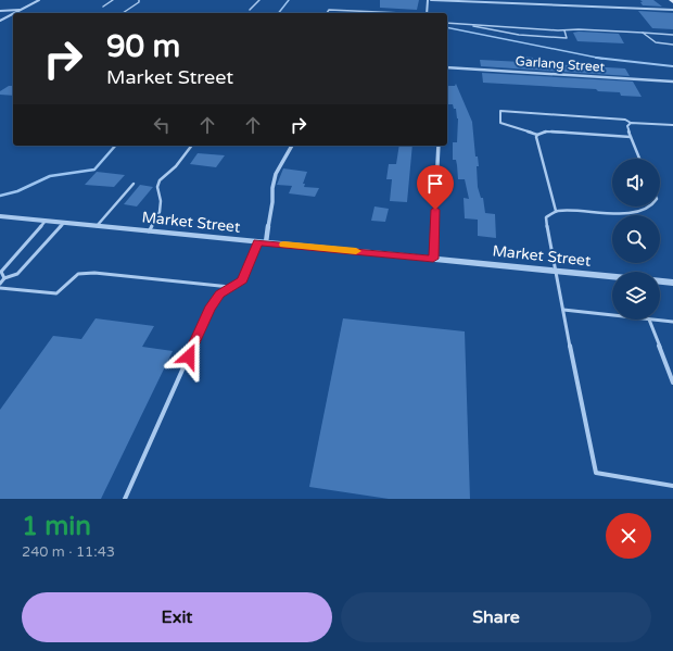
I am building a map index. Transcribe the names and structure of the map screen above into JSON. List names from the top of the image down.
{
  "streets": {
    "street": ["Garlang Street", "Market Street"]
  },
  "page": {
    "turn": ["90 m", "Market Street"],
    "heading": ["1 min", "240 m · 11:43"],
    "buttons": ["Exit", "Share"]
  }
}
